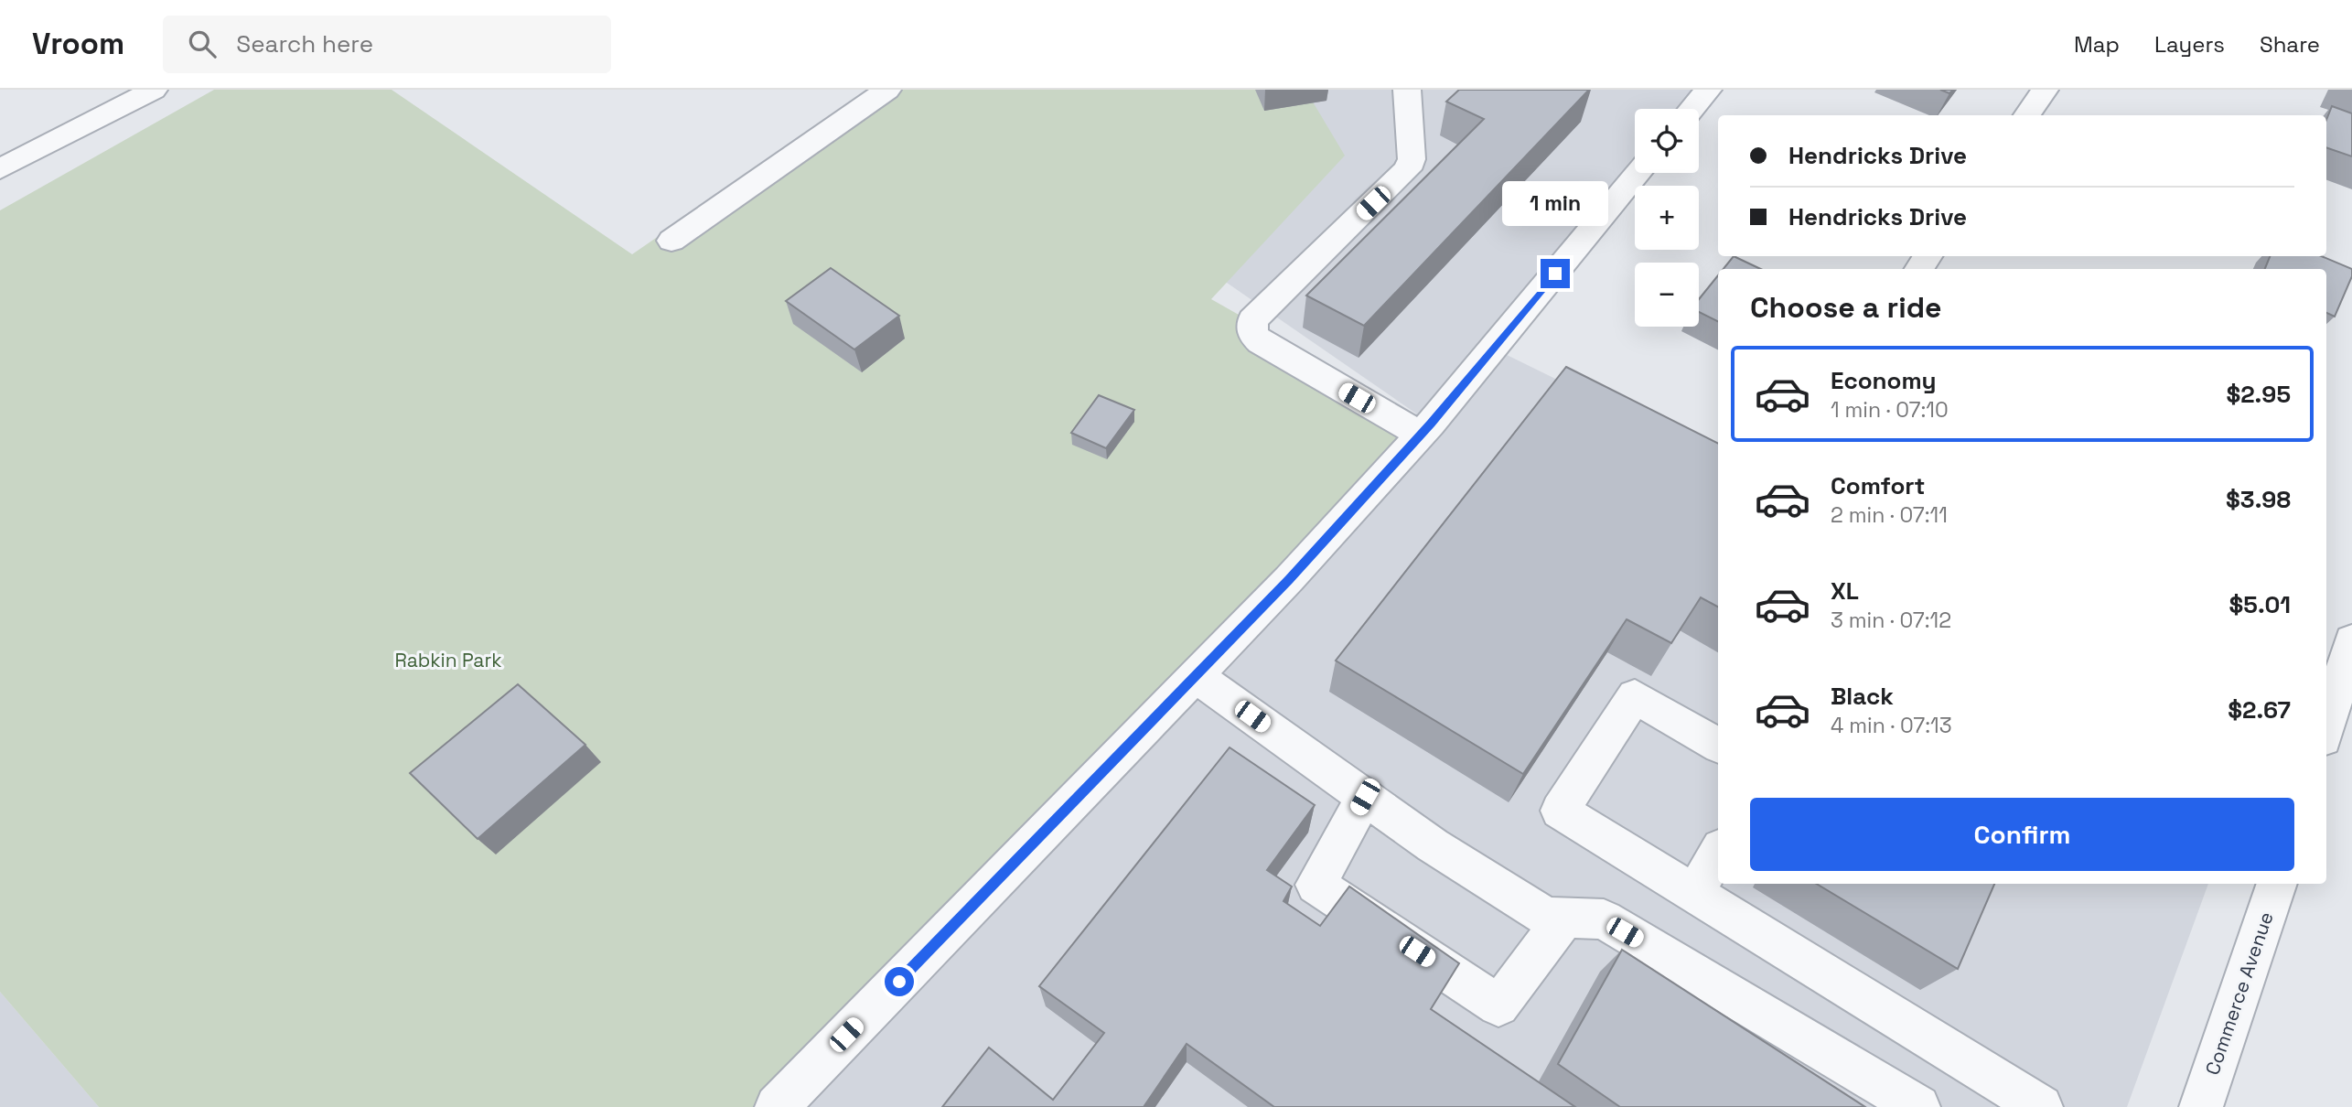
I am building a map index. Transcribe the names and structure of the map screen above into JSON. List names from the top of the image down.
{
  "streets": {
    "street": ["Commerce Avenue"]
  },
  "parks": ["Rabkin Park"],
  "page": {
    "header": "Vroom",
    "search": "Search here",
    "nav": ["Map", "Layers", "Share"],
    "map_buttons": ["+", "−"],
    "banner": ["Hendricks Drive", "Hendricks Drive"],
    "bubble": "1 min",
    "heading": "Choose a ride",
    "list": [
      {
        "name": "Economy",
        "note": "1 min · 07:10",
        "value": "$2.95"
      },
      {
        "name": "Comfort",
        "note": "2 min · 07:11",
        "value": "$3.98"
      },
      {
        "name": "XL",
        "note": "3 min · 07:12",
        "value": "$5.01"
      },
      {
        "name": "Black",
        "note": "4 min · 07:13",
        "value": "$2.67"
      }
    ],
    "buttons": "Confirm"
  }
}
